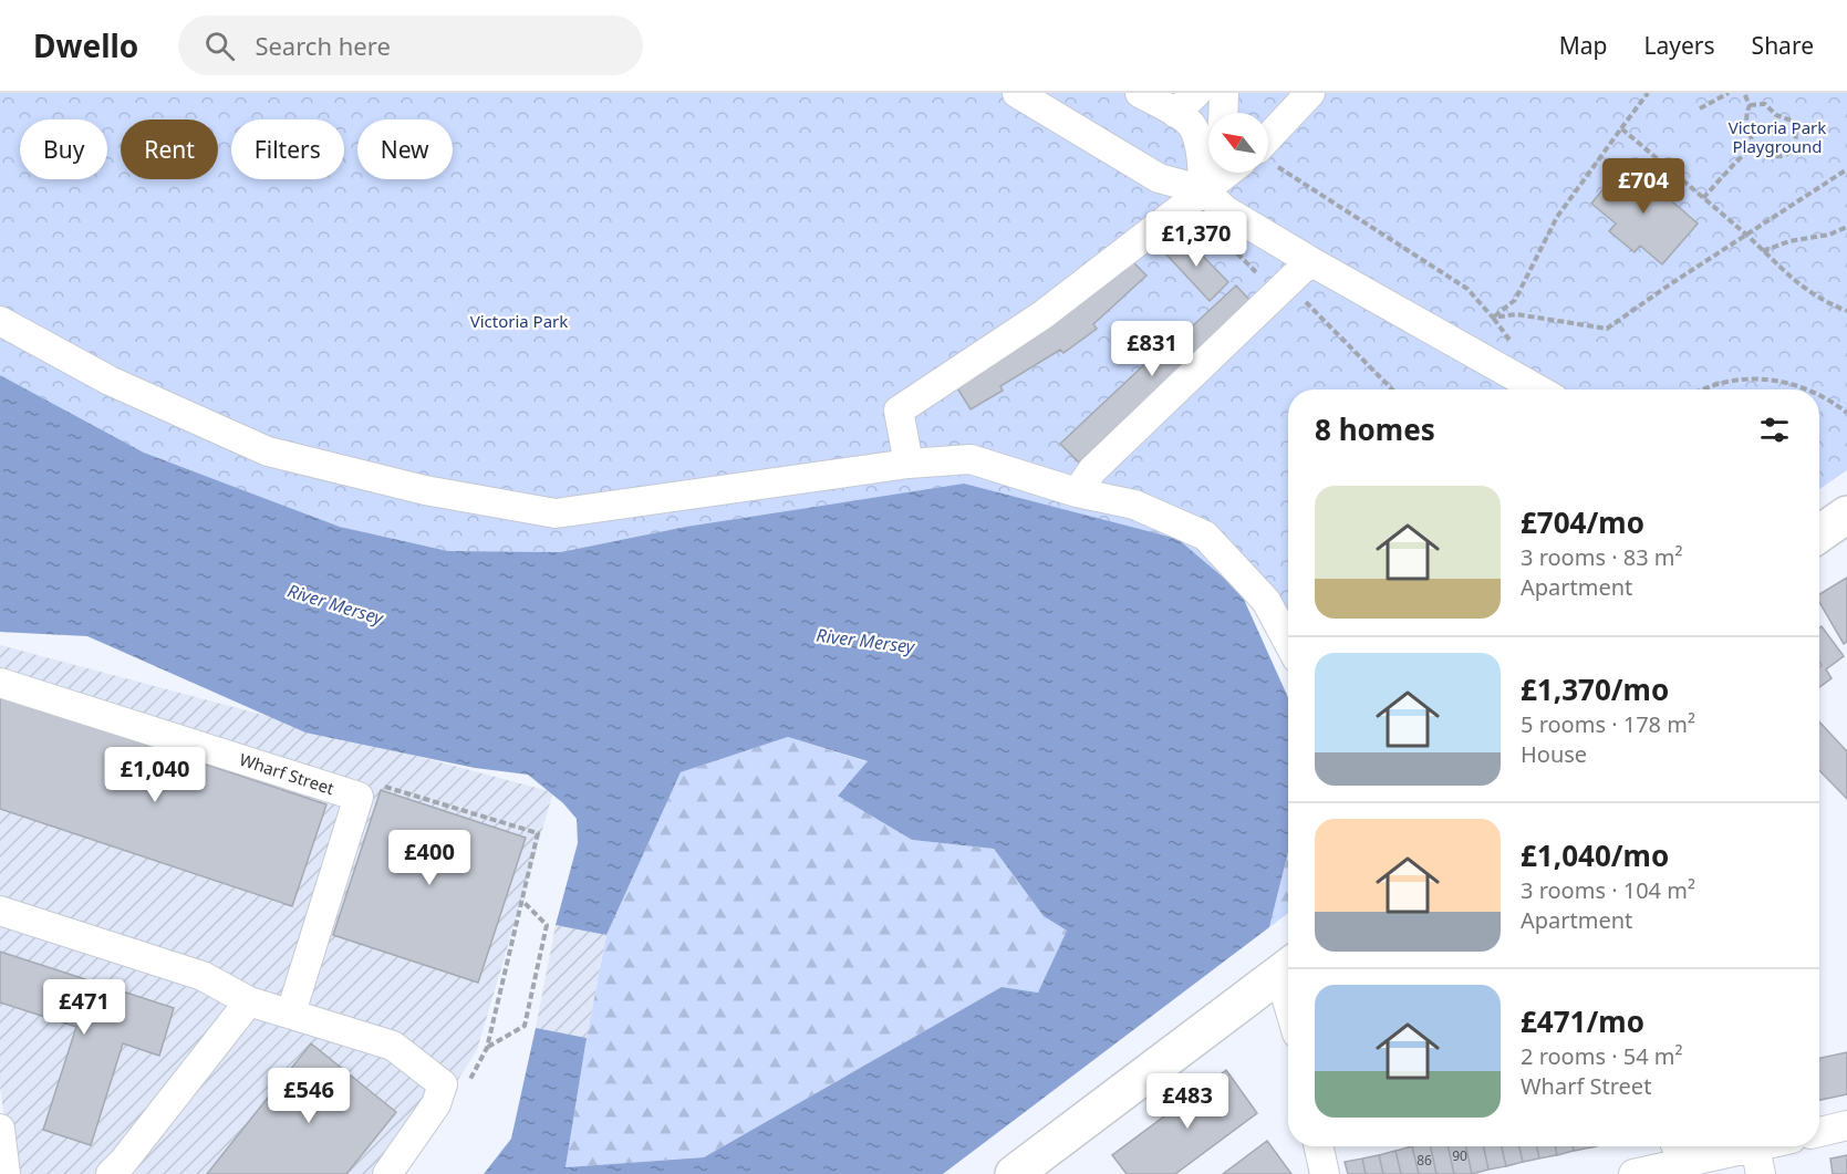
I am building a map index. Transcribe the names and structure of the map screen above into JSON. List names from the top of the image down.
{
  "streets": {
    "street": ["Wharf Street"]
  },
  "water": ["River Mersey"],
  "parks": ["Victoria Park Playground", "Victoria Park"],
  "house_numbers": ["90", "86"],
  "north": "top left",
  "page": {
    "header": "Dwello",
    "search": "Search here",
    "nav": ["Map", "Layers", "Share"],
    "chip": [
      "Buy",
      "Rent",
      "Filters",
      "New"
    ],
    "price": [
      "£704",
      "£1,370",
      "£831",
      "£1,040",
      "£400",
      "£471",
      "£546",
      "£483"
    ],
    "heading": "8 homes",
    "list": [
      {
        "name": "£704/mo",
        "note": "3 rooms · 83 m² · Apartment"
      },
      {
        "name": "£1,370/mo",
        "note": "5 rooms · 178 m² · House"
      },
      {
        "name": "£1,040/mo",
        "note": "3 rooms · 104 m² · Apartment"
      },
      {
        "name": "£471/mo",
        "note": "2 rooms · 54 m² · Wharf Street"
      }
    ]
  }
}
